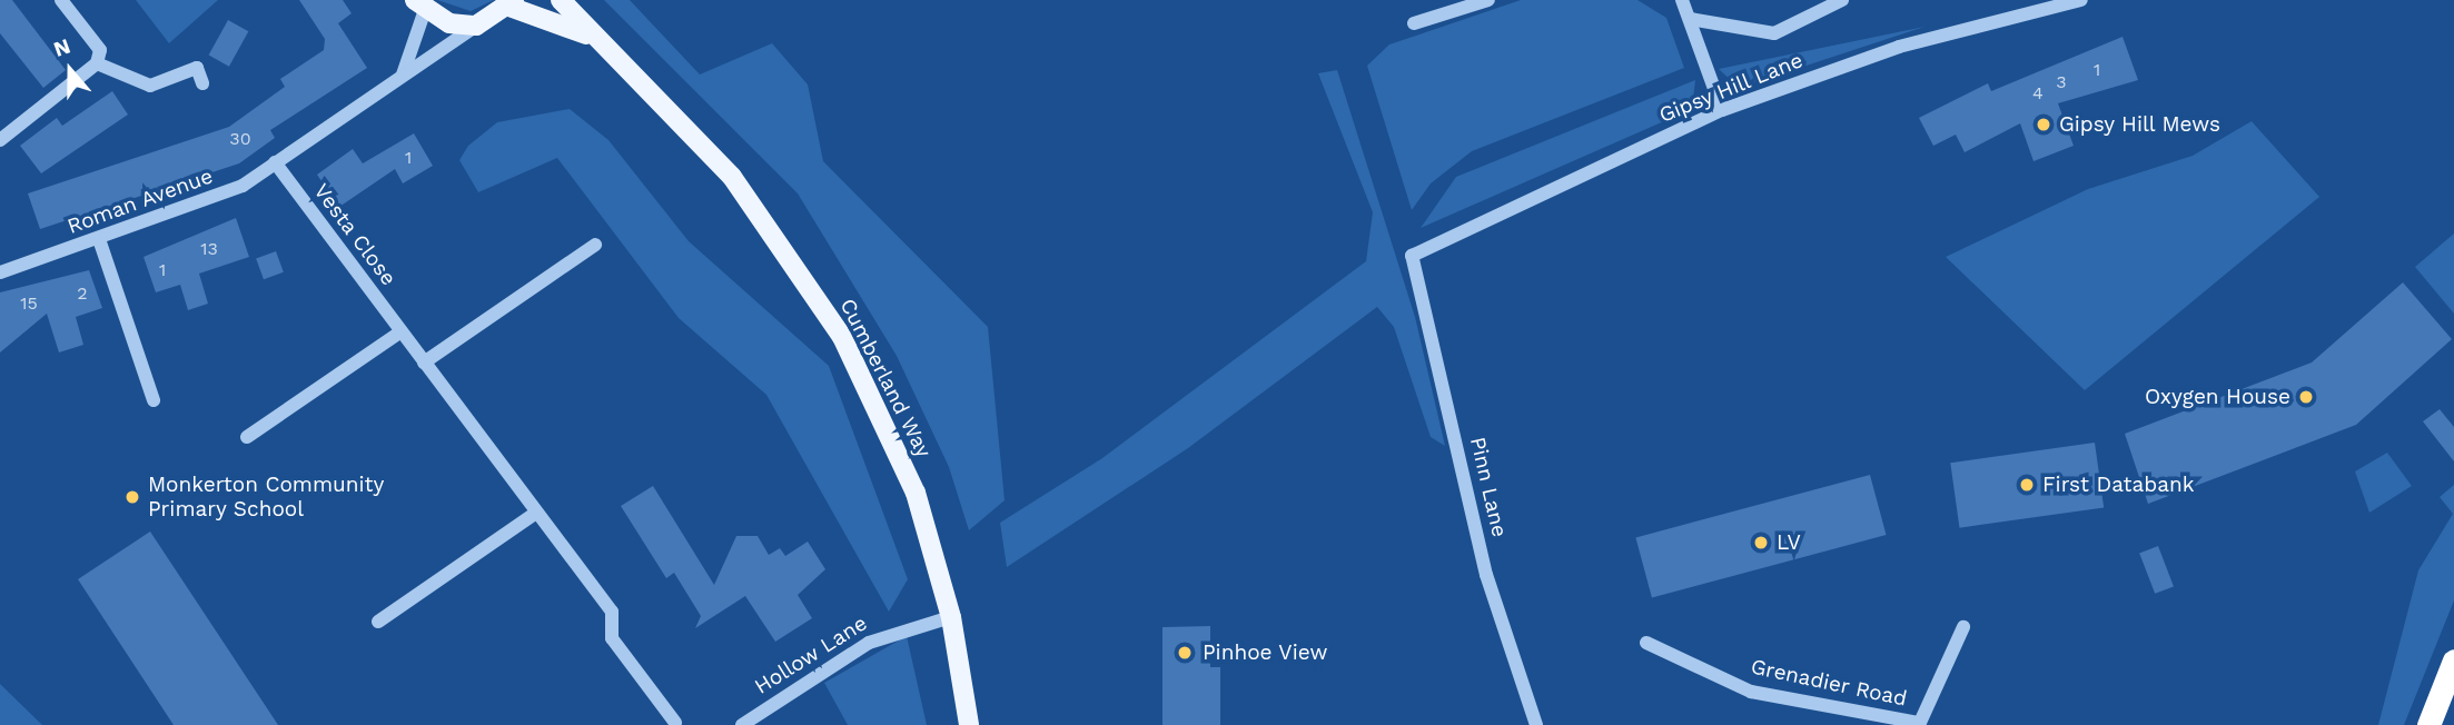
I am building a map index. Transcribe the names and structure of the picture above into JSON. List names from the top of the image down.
{
  "streets": {
    "main road": ["Cumberland Way"],
    "street": [
      "Gipsy Hill Lane",
      "Roman Avenue",
      "Vesta Close",
      "Pinn Lane",
      "Hollow Lane",
      "Grenadier Road"
    ]
  },
  "crossings": [
    ["Gipsy Hill Lane", "Pinn Lane"],
    ["Roman Avenue", "Vesta Close"],
    ["Roman Avenue", "Cumberland Way"],
    ["Cumberland Way", "Hollow Lane"]
  ],
  "places": [
    "Gipsy Hill Mews",
    "Oxygen House",
    "First Databank",
    "Monkerton Community Primary School",
    "LV",
    "Pinhoe View"
  ],
  "house_numbers": [
    "1",
    "3",
    "4",
    "30",
    "1",
    "13",
    "1",
    "2",
    "15"
  ],
  "north": "top"
}
